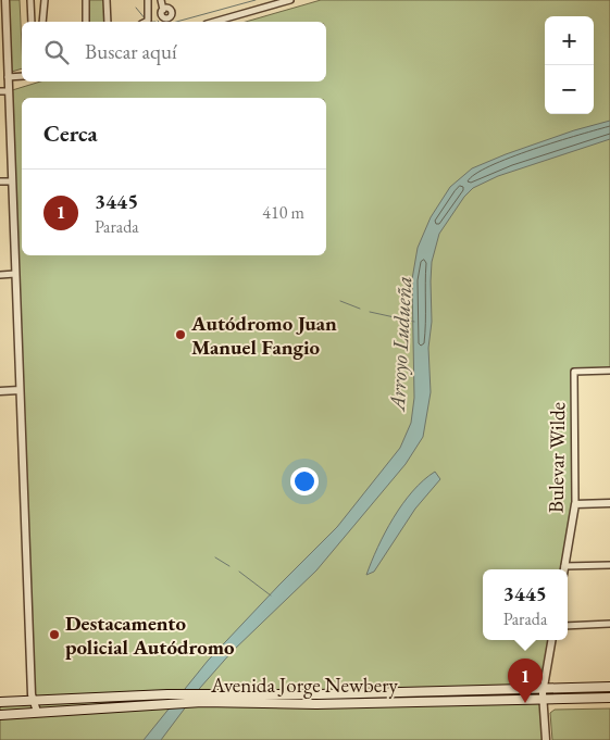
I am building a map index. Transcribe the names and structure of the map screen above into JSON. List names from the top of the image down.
{
  "streets": {
    "main road": ["Avenida Jorge Newbery"],
    "street": ["Bulevar Wilde"]
  },
  "water": ["Arroyo Ludueña"],
  "places": ["Autódromo Juan Manuel Fangio", "Destacamento policial Autódromo"],
  "page": {
    "map_buttons": ["+", "−"],
    "search": "Buscar aquí",
    "heading": "Cerca",
    "list": [
      {
        "mark": "1",
        "name": "3445",
        "note": "Parada",
        "value": "410 m"
      }
    ],
    "popup": ["3445", "Parada"],
    "pins": "1"
  }
}
